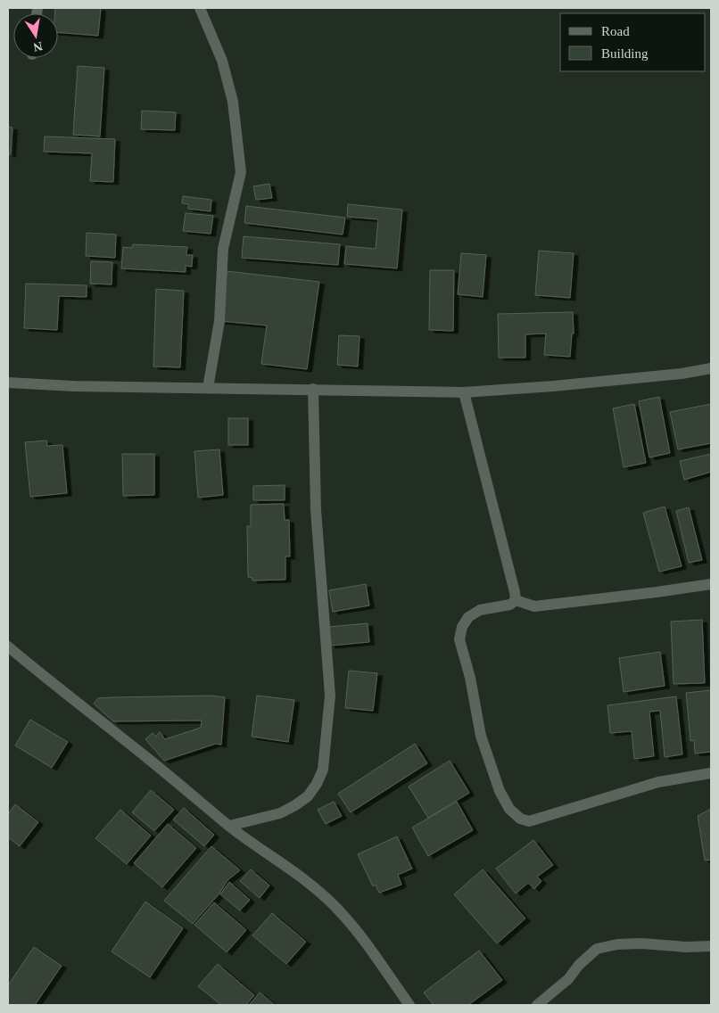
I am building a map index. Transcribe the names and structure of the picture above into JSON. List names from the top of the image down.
{
  "legend": ["Road", "Building"],
  "north": "bottom"
}
